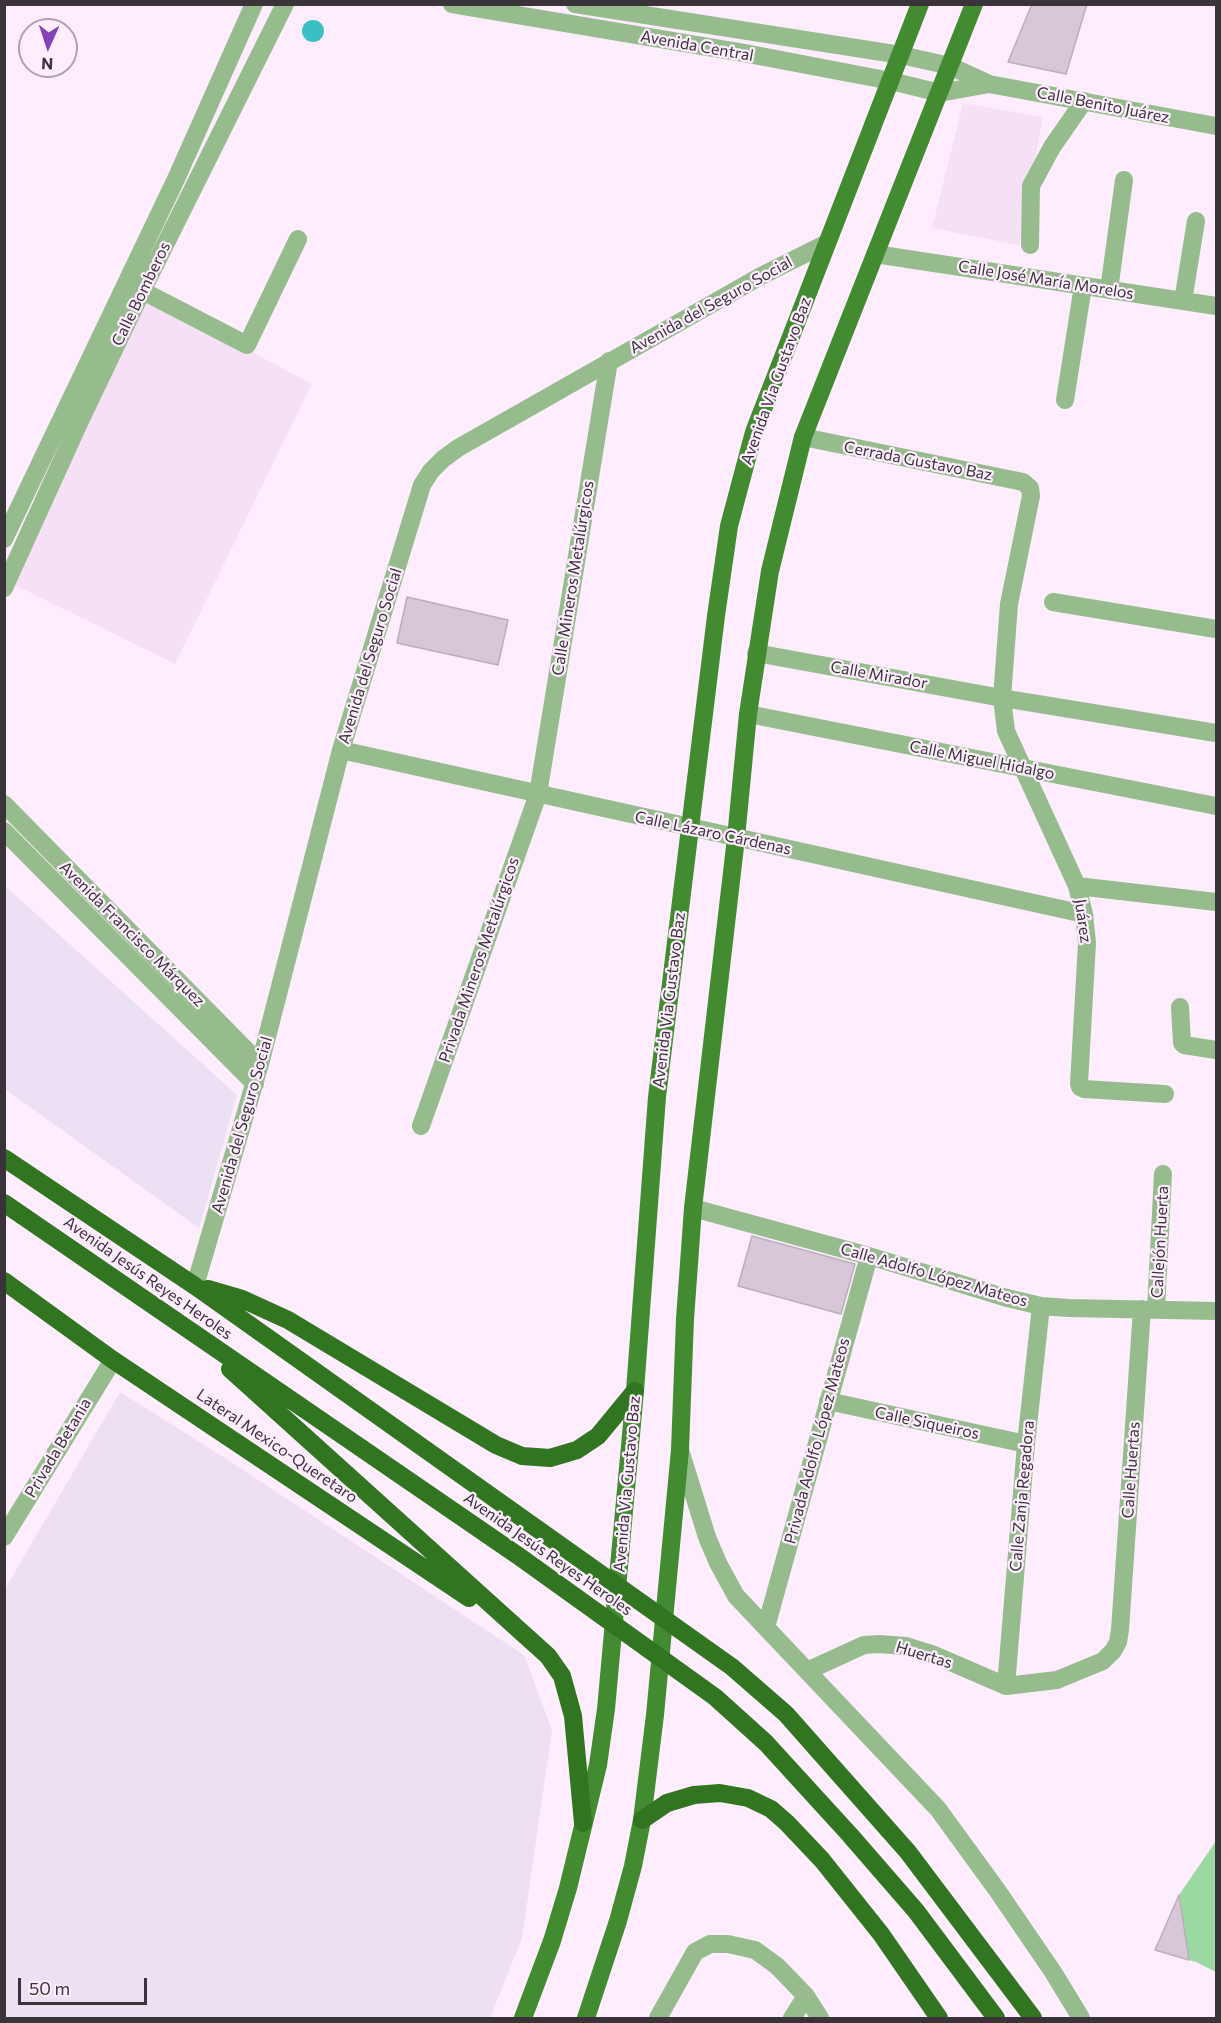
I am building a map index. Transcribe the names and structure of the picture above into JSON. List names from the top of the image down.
{
  "streets": {
    "highway": ["Avenida Jesús Reyes Heroles", "Lateral Mexico-Queretaro"],
    "main road": ["Avenida Via Gustavo Baz"],
    "street": [
      "Avenida Central",
      "Calle Benito Juárez",
      "Calle José María Morelos",
      "Calle Bomberos",
      "Avenida del Seguro Social",
      "Cerrada Gustavo Baz",
      "Calle Mineros Metalúrgicos",
      "Calle Mirador",
      "Calle Miguel Hidalgo",
      "Calle Lázaro Cárdenas",
      "Juárez",
      "Avenida Francisco Márquez",
      "Privada Mineros Metalúrgicos",
      "Callejón Huerta",
      "Calle Adolfo López Mateos",
      "Calle Siqueiros",
      "Privada Adolfo López Mateos",
      "Privada Betania",
      "Calle Huertas",
      "Calle Zanja Regadora",
      "Huertas"
    ]
  },
  "crossings": [
    ["Avenida Central", "Calle Benito Juárez"],
    ["Avenida Central", "Avenida Via Gustavo Baz"],
    ["Avenida del Seguro Social", "Avenida Via Gustavo Baz"],
    ["Avenida del Seguro Social", "Calle Mineros Metalúrgicos"],
    ["Avenida del Seguro Social", "Calle Lázaro Cárdenas"],
    ["Avenida del Seguro Social", "Avenida Francisco Márquez"],
    ["Avenida del Seguro Social", "Avenida Jesús Reyes Heroles"],
    ["Avenida Via Gustavo Baz", "Calle Lázaro Cárdenas"],
    ["Cerrada Gustavo Baz", "Calle Mirador"],
    ["Calle Mineros Metalúrgicos", "Calle Lázaro Cárdenas"],
    ["Calle Mineros Metalúrgicos", "Privada Mineros Metalúrgicos"],
    ["Calle Miguel Hidalgo", "Juárez"],
    ["Calle Lázaro Cárdenas", "Juárez"],
    ["Calle Lázaro Cárdenas", "Privada Mineros Metalúrgicos"],
    ["Callejón Huerta", "Calle Adolfo López Mateos"],
    ["Callejón Huerta", "Calle Huertas"],
    ["Calle Adolfo López Mateos", "Privada Adolfo López Mateos"],
    ["Calle Adolfo López Mateos", "Calle Huertas"],
    ["Calle Adolfo López Mateos", "Calle Zanja Regadora"],
    ["Calle Siqueiros", "Privada Adolfo López Mateos"],
    ["Calle Siqueiros", "Calle Zanja Regadora"],
    ["Lateral Mexico-Queretaro", "Privada Betania"],
    ["Calle Huertas", "Calle Zanja Regadora"],
    ["Calle Huertas", "Huertas"],
    ["Calle Zanja Regadora", "Huertas"]
  ],
  "scale_bar": "50 m",
  "north": "bottom"
}
